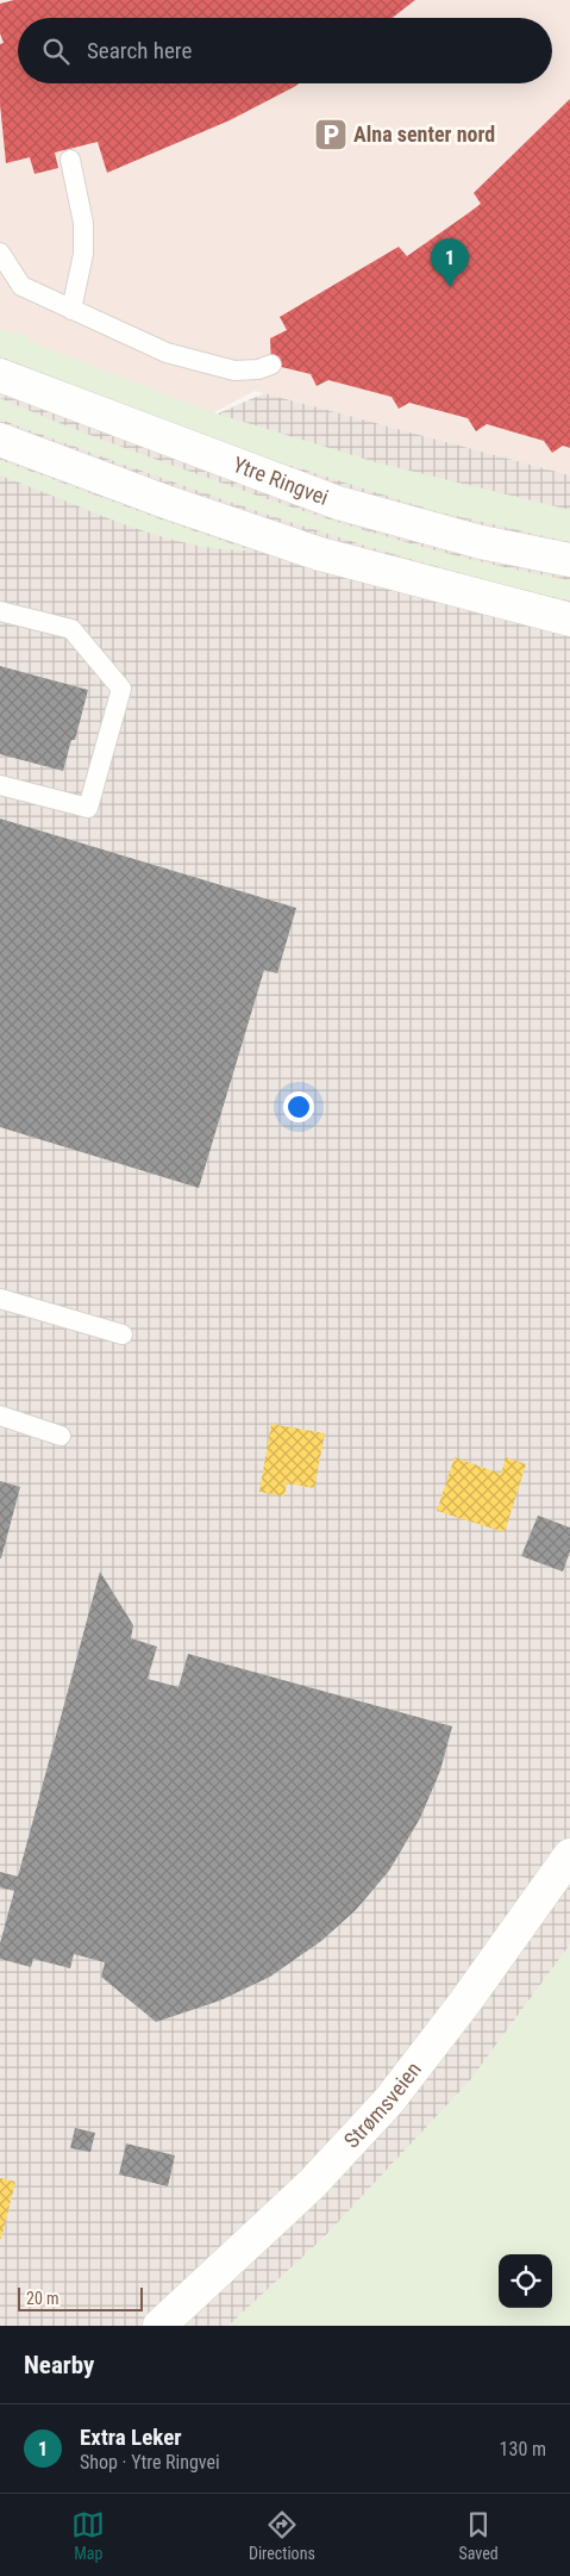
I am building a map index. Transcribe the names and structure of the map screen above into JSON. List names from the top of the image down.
{
  "streets": {
    "main road": ["Ytre Ringvei", "Strømsveien"]
  },
  "places": {
    "parking": ["Alna senter nord"]
  },
  "scale_bar": "20 m",
  "page": {
    "search": "Search here",
    "pins": "1",
    "scale": "20 m",
    "heading": "Nearby",
    "list": [
      {
        "mark": "1",
        "name": "Extra Leker",
        "note": "Shop · Ytre Ringvei",
        "value": "130 m"
      }
    ],
    "nav": ["Map", "Directions", "Saved"]
  }
}
